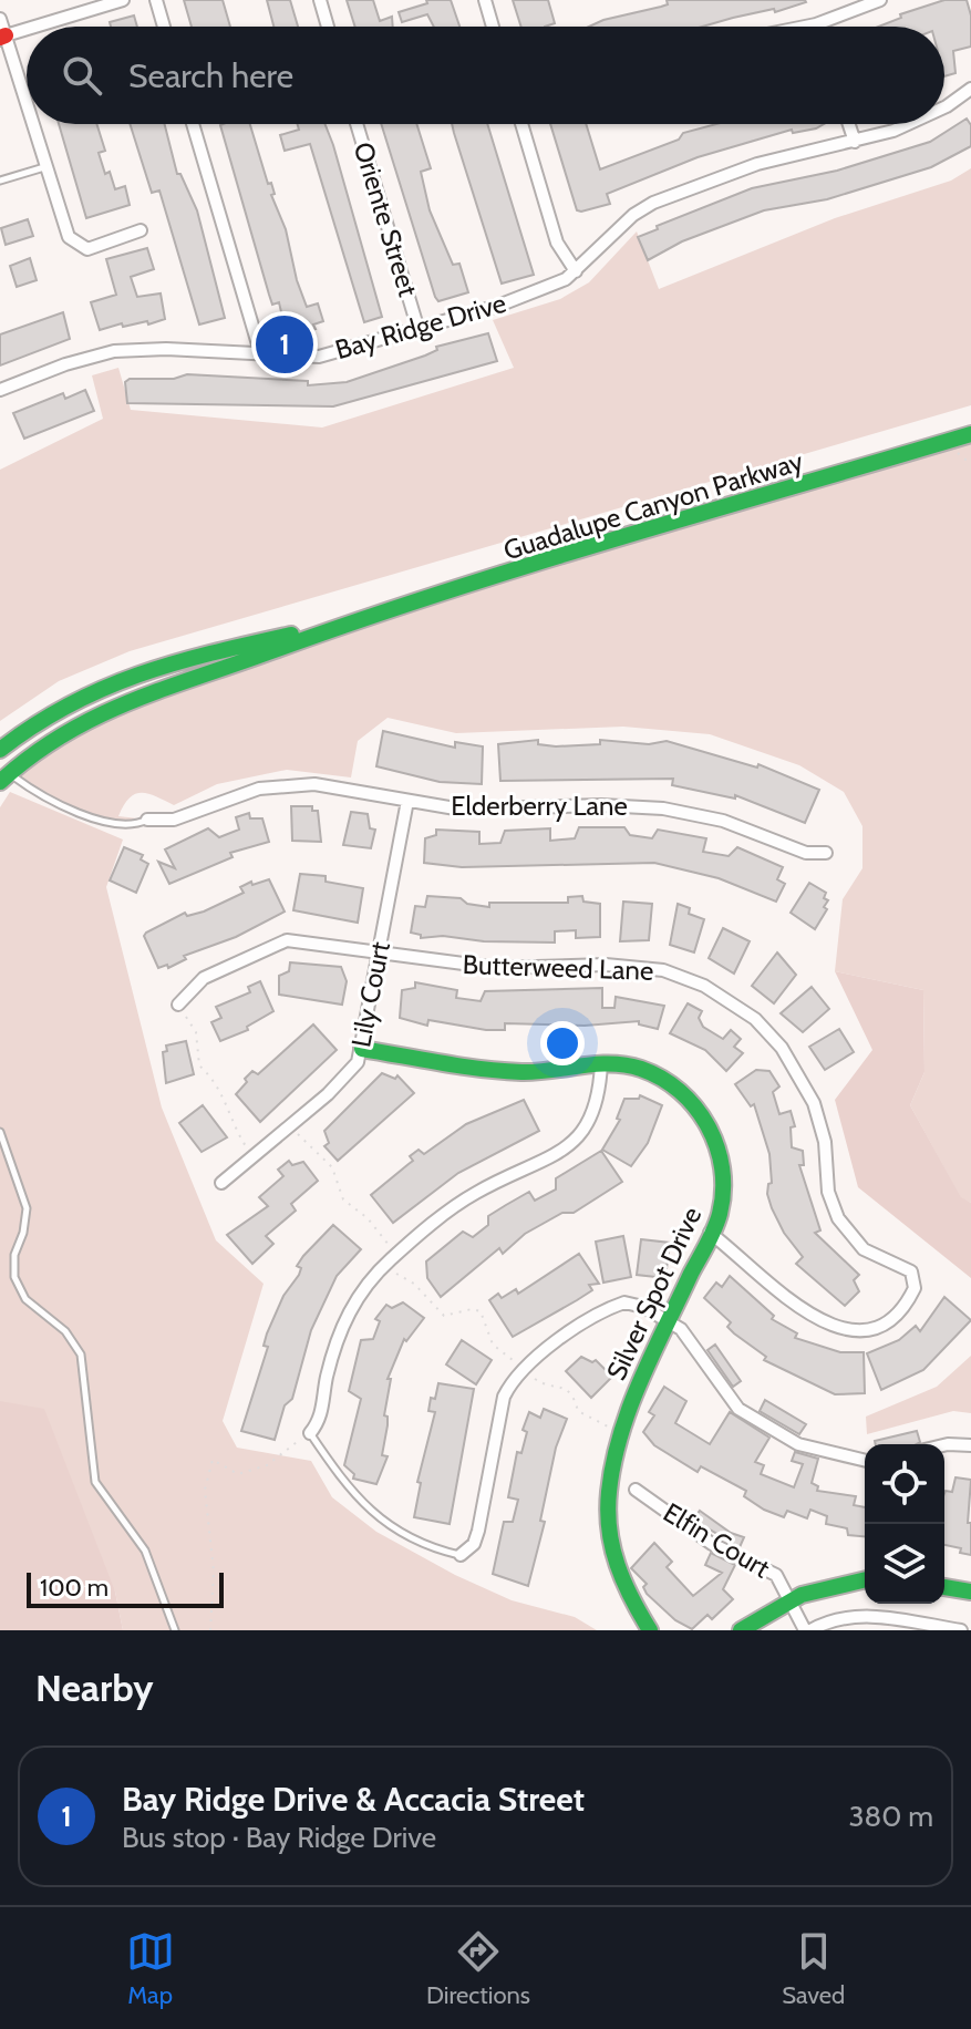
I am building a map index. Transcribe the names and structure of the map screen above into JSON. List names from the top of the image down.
{
  "streets": {
    "main road": ["Guadalupe Canyon Parkway", "Silver Spot Drive"],
    "street": [
      "Oriente Street",
      "Bay Ridge Drive",
      "Elderberry Lane",
      "Butterweed Lane",
      "Lily Court",
      "Elfin Court"
    ]
  },
  "crossings": [
    ["Oriente Street", "Bay Ridge Drive"],
    ["Elderberry Lane", "Lily Court"],
    ["Butterweed Lane", "Lily Court"],
    ["Butterweed Lane", "Silver Spot Drive"],
    ["Lily Court", "Silver Spot Drive"]
  ],
  "scale_bar": "100 m",
  "page": {
    "search": "Search here",
    "pins": "1",
    "scale": "100 m",
    "heading": "Nearby",
    "list": [
      {
        "mark": "1",
        "name": "Bay Ridge Drive & Accacia Street",
        "note": "Bus stop · Bay Ridge Drive",
        "value": "380 m"
      }
    ],
    "nav": ["Map", "Directions", "Saved"]
  }
}
